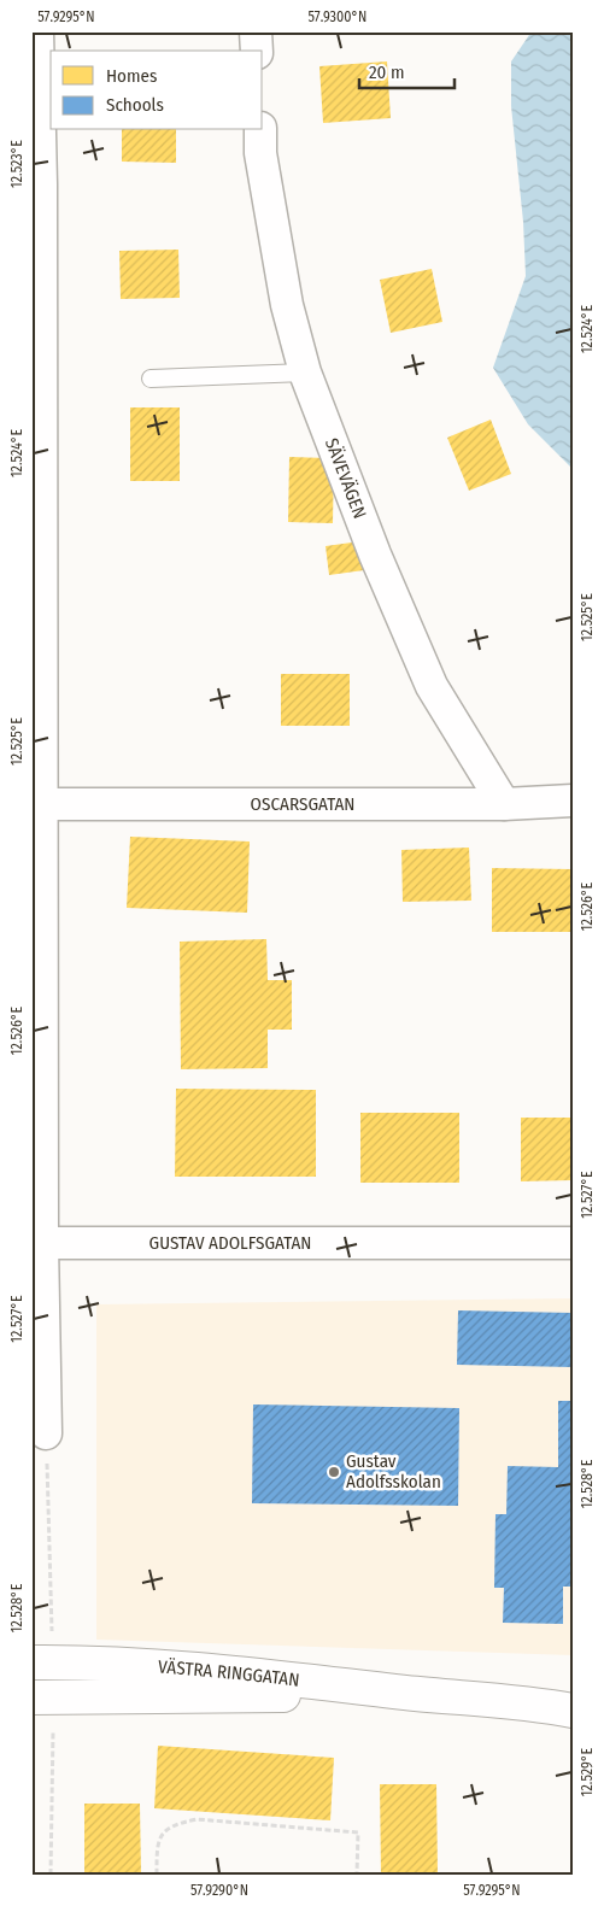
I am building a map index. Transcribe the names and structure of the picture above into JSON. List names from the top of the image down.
{
  "streets": {
    "street": [
      "SÄVEVÄGEN",
      "OSCARSGATAN",
      "GUSTAV ADOLFSGATAN",
      "VÄSTRA RINGGATAN"
    ]
  },
  "crossings": [
    ["SÄVEVÄGEN", "OSCARSGATAN"]
  ],
  "places": ["Gustav Adolfsskolan"],
  "legend": ["Homes", "Schools"],
  "scale_bar": "20 m",
  "coordinates": [
    "57.9295°N",
    "57.9300°N",
    "12.523°E",
    "12.524°E",
    "12.525°E",
    "12.526°E",
    "12.527°E",
    "12.528°E",
    "12.529°E",
    "57.9290°N"
  ]
}
